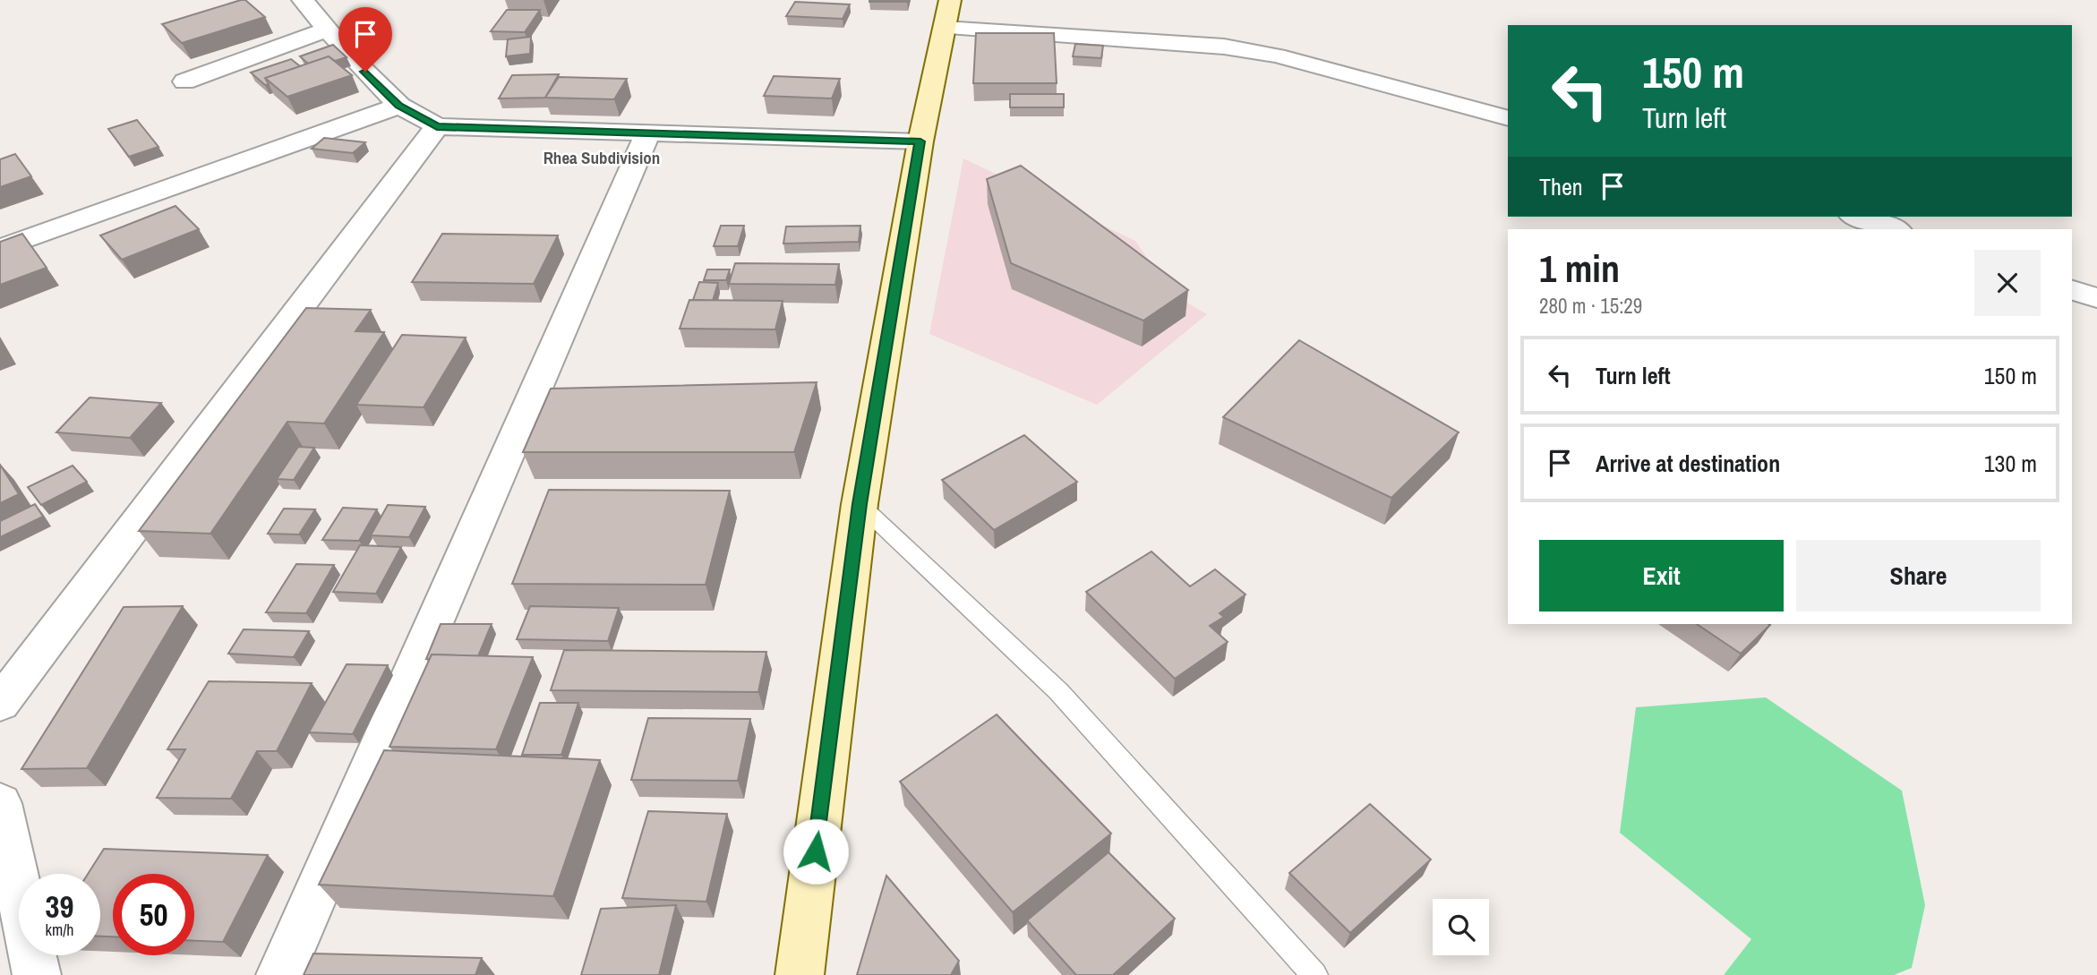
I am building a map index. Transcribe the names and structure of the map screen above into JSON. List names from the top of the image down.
{
  "districts": ["Rhea Subdivision"],
  "page": {
    "turn": ["150 m", "Turn left"],
    "then": "Then",
    "heading": ["1 min", "280 m · 15:29"],
    "list": [
      {
        "name": "Turn left",
        "value": "150 m"
      },
      {
        "name": "Arrive at destination",
        "value": "130 m"
      }
    ],
    "buttons": ["Exit", "Share"],
    "speed": "39 km/h",
    "limit": "50"
  }
}
